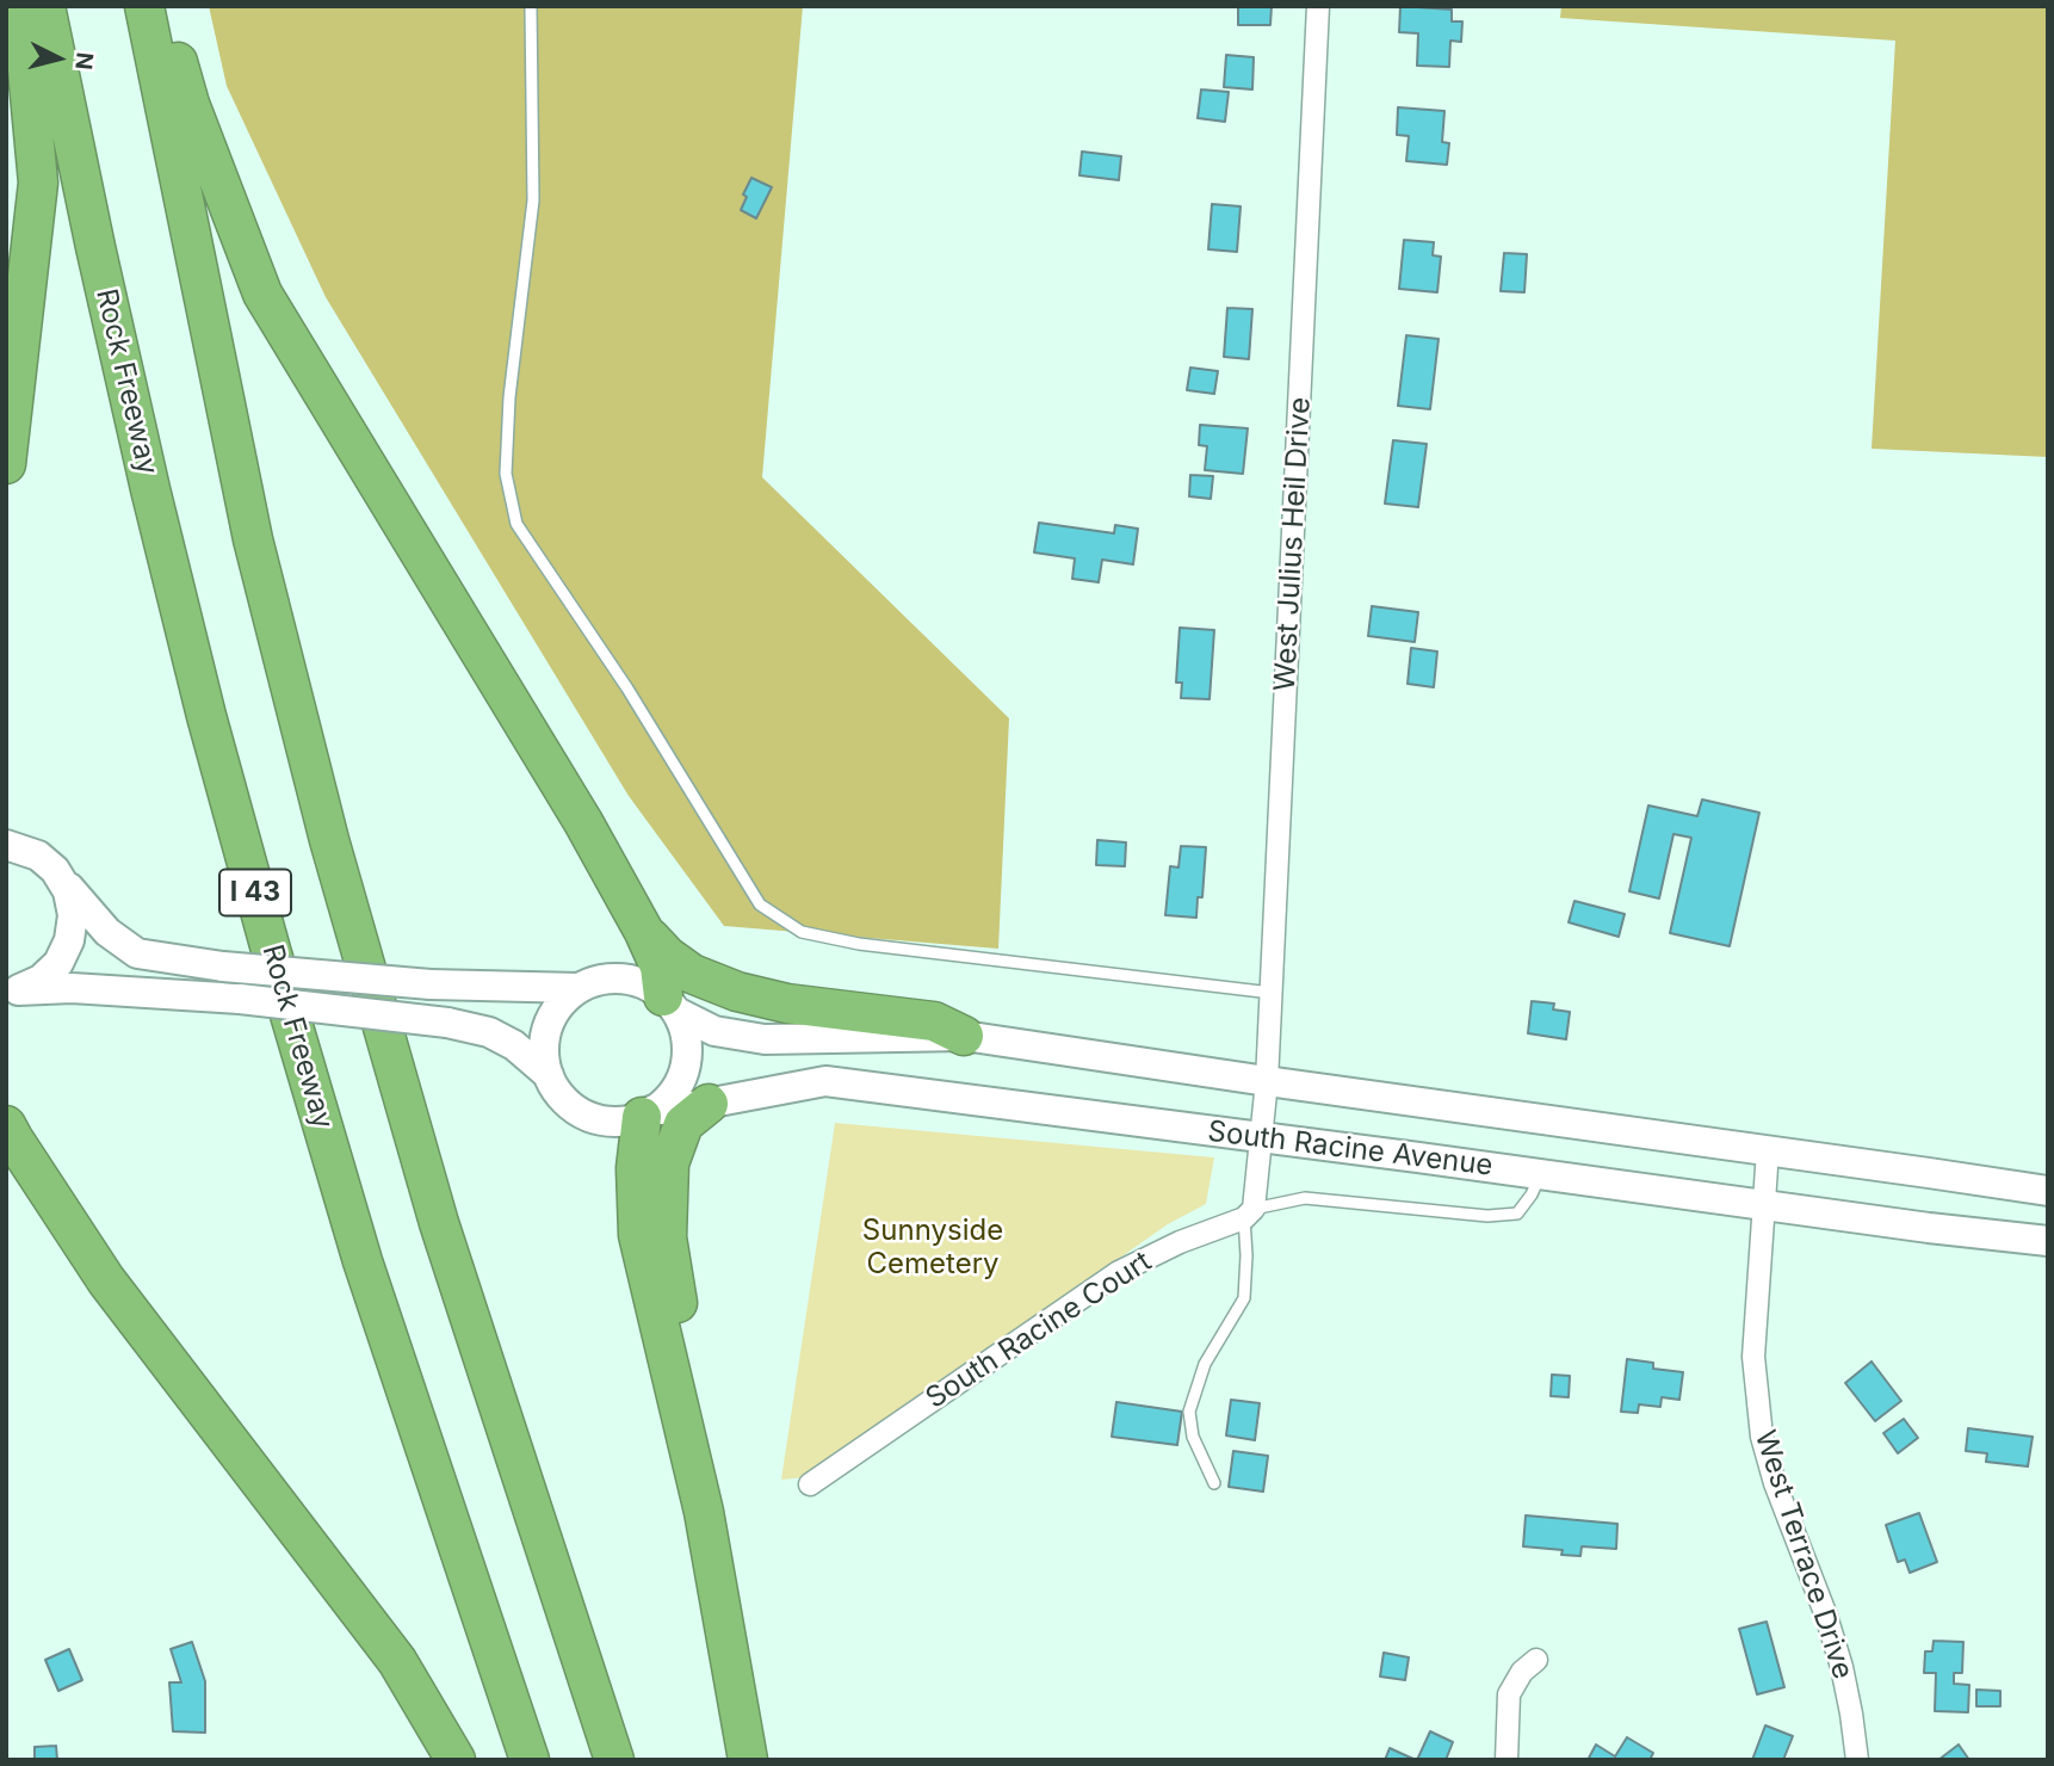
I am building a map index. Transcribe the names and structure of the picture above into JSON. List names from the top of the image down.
{
  "streets": {
    "highway": ["Rock Freeway", "I 43"],
    "main road": ["South Racine Avenue"],
    "street": ["West Julius Heil Drive", "South Racine Court", "West Terrace Drive"]
  },
  "crossings": [
    ["West Julius Heil Drive", "South Racine Avenue"],
    ["South Racine Avenue", "West Terrace Drive"]
  ],
  "parks": ["Sunnyside Cemetery"],
  "north": "right"
}
